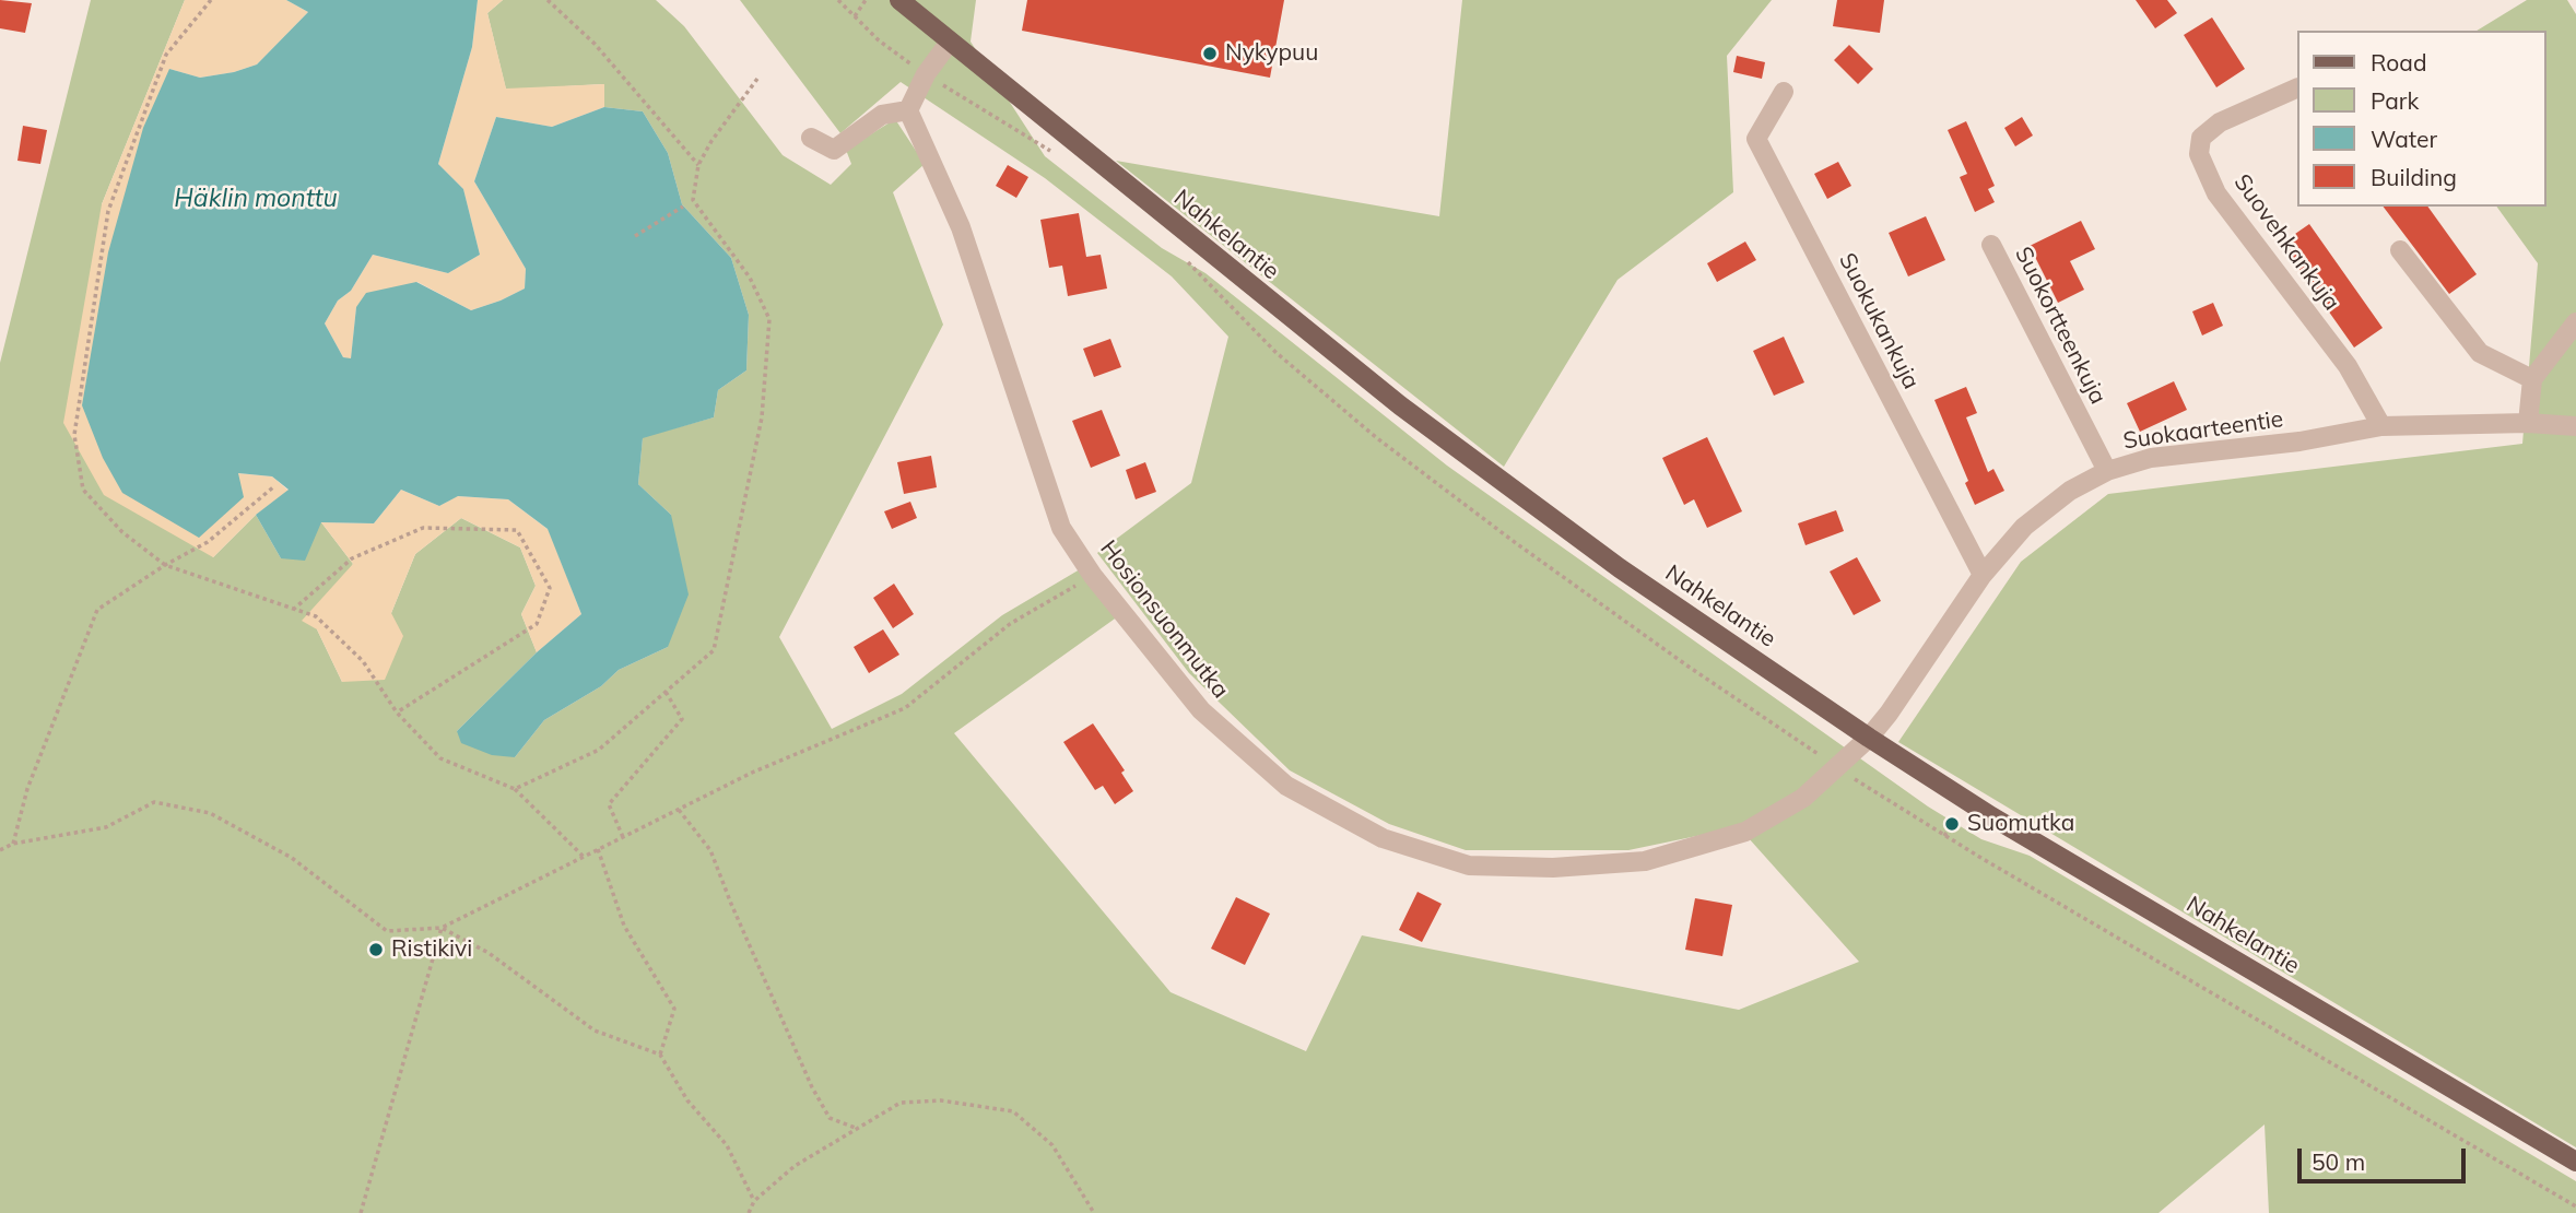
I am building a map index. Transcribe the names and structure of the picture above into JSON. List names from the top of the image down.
{
  "streets": {
    "main road": ["Nahkelantie"],
    "street": [
      "Suovehkankuja",
      "Suokukankuja",
      "Suokortteenkuja",
      "Suokaarteentie",
      "Hosionsuonmutka"
    ]
  },
  "crossings": [
    ["Nahkelantie", "Suokaarteentie"],
    ["Nahkelantie", "Hosionsuonmutka"],
    ["Suovehkankuja", "Suokaarteentie"],
    ["Suokukankuja", "Suokaarteentie"],
    ["Suokortteenkuja", "Suokaarteentie"],
    ["Suokaarteentie", "Hosionsuonmutka"]
  ],
  "water": ["Häklin monttu"],
  "places": ["Nykypuu", "Suomutka", "Ristikivi"],
  "legend": [
    "Road",
    "Park",
    "Water",
    "Building"
  ],
  "scale_bar": "50 m"
}
